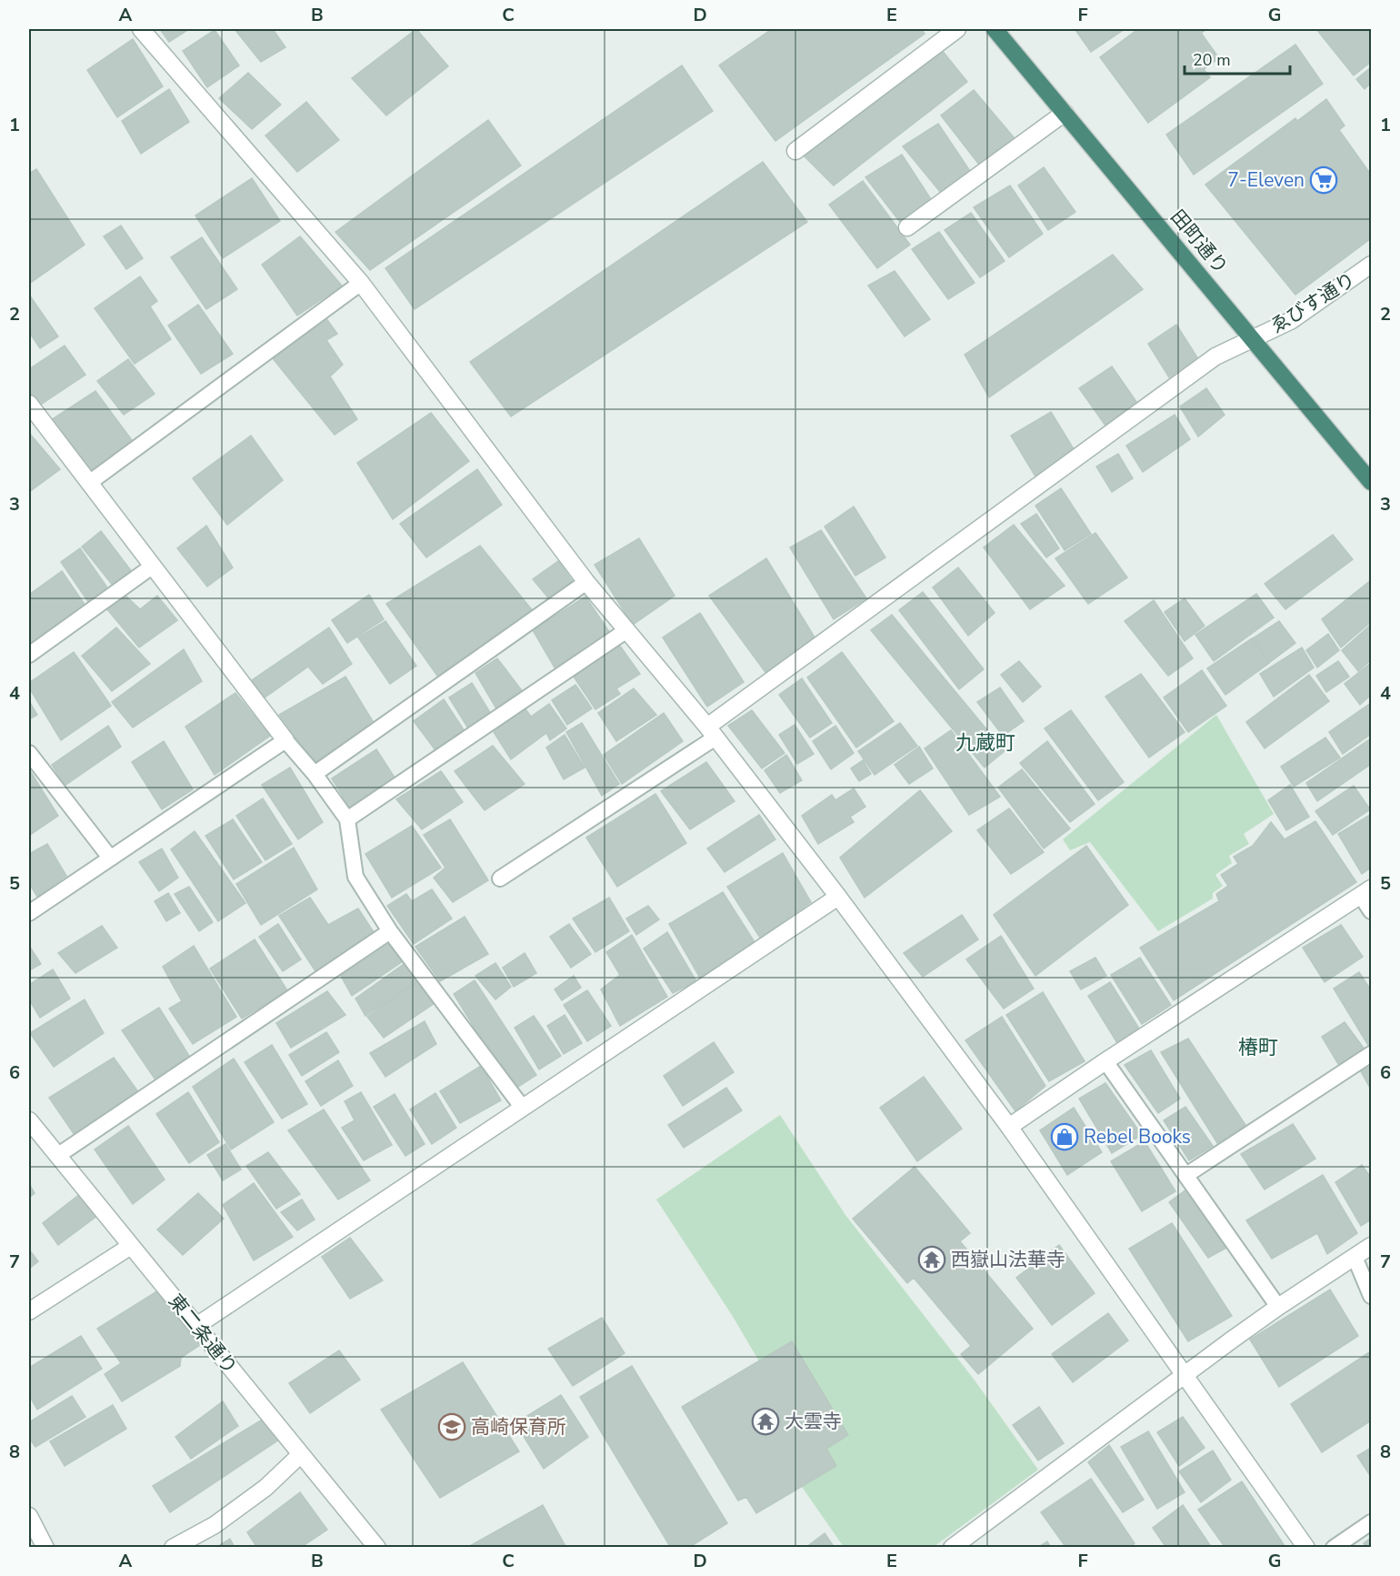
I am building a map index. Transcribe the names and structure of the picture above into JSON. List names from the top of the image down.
{
  "streets": {
    "highway": ["田町通り"],
    "street": ["ゑびす通り", "東二条通り"]
  },
  "crossings": [
    ["田町通り", "ゑびす通り"]
  ],
  "districts": ["九蔵町", "椿町"],
  "places": {
    "supermarket": ["7-Eleven"],
    "shop": ["Rebel Books"],
    "temple": ["西嶽山法華寺", "大雲寺"],
    "school or university": ["高崎保育所"]
  },
  "scale_bar": "20 m",
  "grid": {
    "columns": [
      "A",
      "B",
      "C",
      "D",
      "E",
      "F",
      "G"
    ],
    "rows": [
      "1",
      "2",
      "3",
      "4",
      "5",
      "6",
      "7",
      "8"
    ]
  }
}
